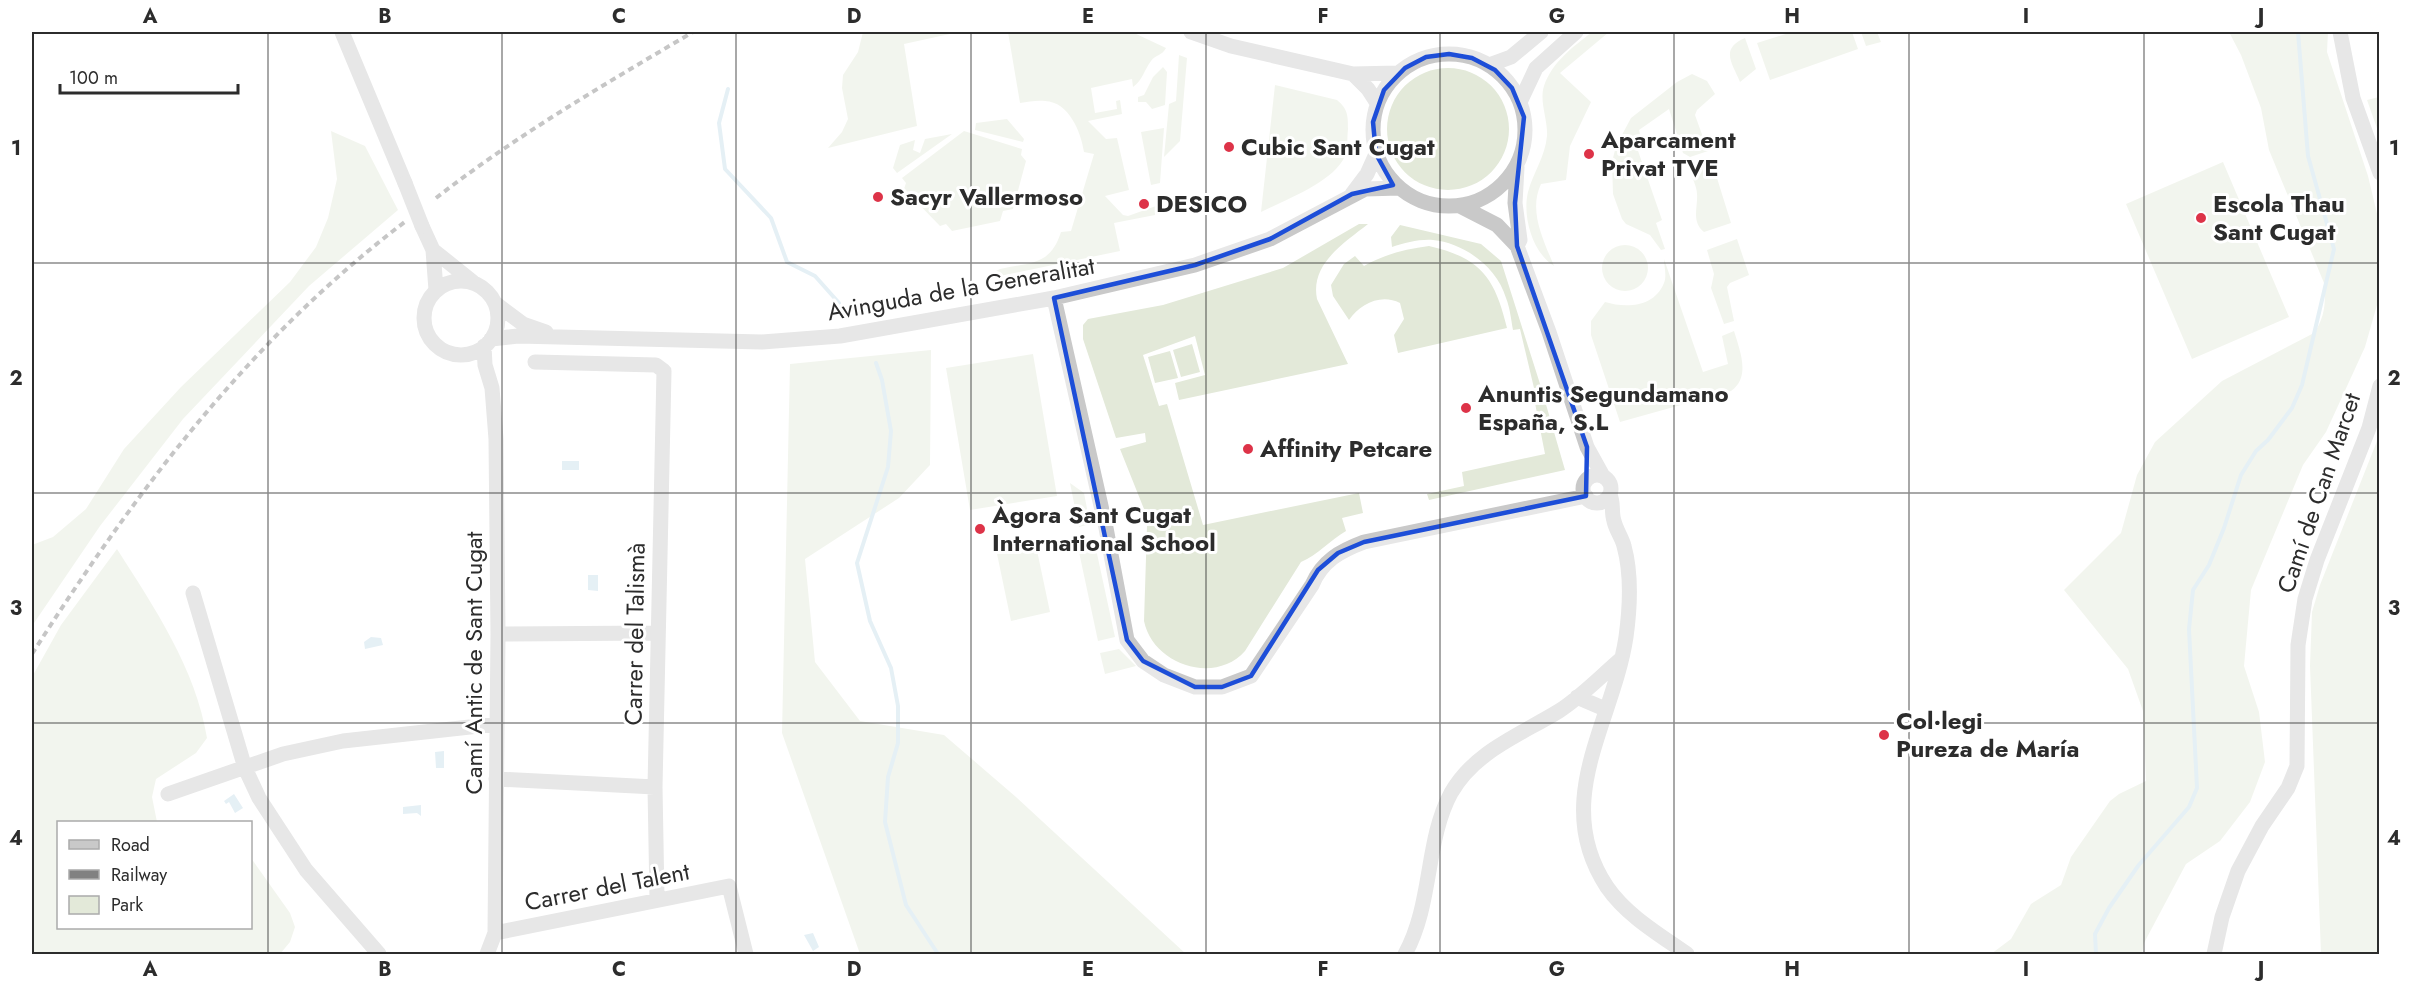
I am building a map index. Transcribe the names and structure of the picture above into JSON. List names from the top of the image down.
{
  "streets": {
    "street": [
      "Avinguda de la Generalitat",
      "Camí de Can Marcet",
      "Carrer del Talismà",
      "Camí Antic de Sant Cugat",
      "Carrer del Talent"
    ]
  },
  "crossings": [
    ["Avinguda de la Generalitat", "Camí Antic de Sant Cugat"],
    ["Carrer del Talismà", "Carrer del Talent"],
    ["Camí Antic de Sant Cugat", "Carrer del Talent"]
  ],
  "places": [
    "Cubic Sant Cugat",
    "Aparcament Privat TVE",
    "Sacyr Vallermoso",
    "DESICO",
    "Escola Thau Sant Cugat",
    "Anuntis Segundamano España, S.L",
    "Affinity Petcare",
    "Àgora Sant Cugat International School",
    "Col·legi Pureza de María"
  ],
  "legend": ["Road", "Railway", "Park"],
  "scale_bar": "100 m",
  "grid": {
    "columns": [
      "A",
      "B",
      "C",
      "D",
      "E",
      "F",
      "G",
      "H",
      "I",
      "J"
    ],
    "rows": [
      "1",
      "2",
      "3",
      "4"
    ]
  }
}
